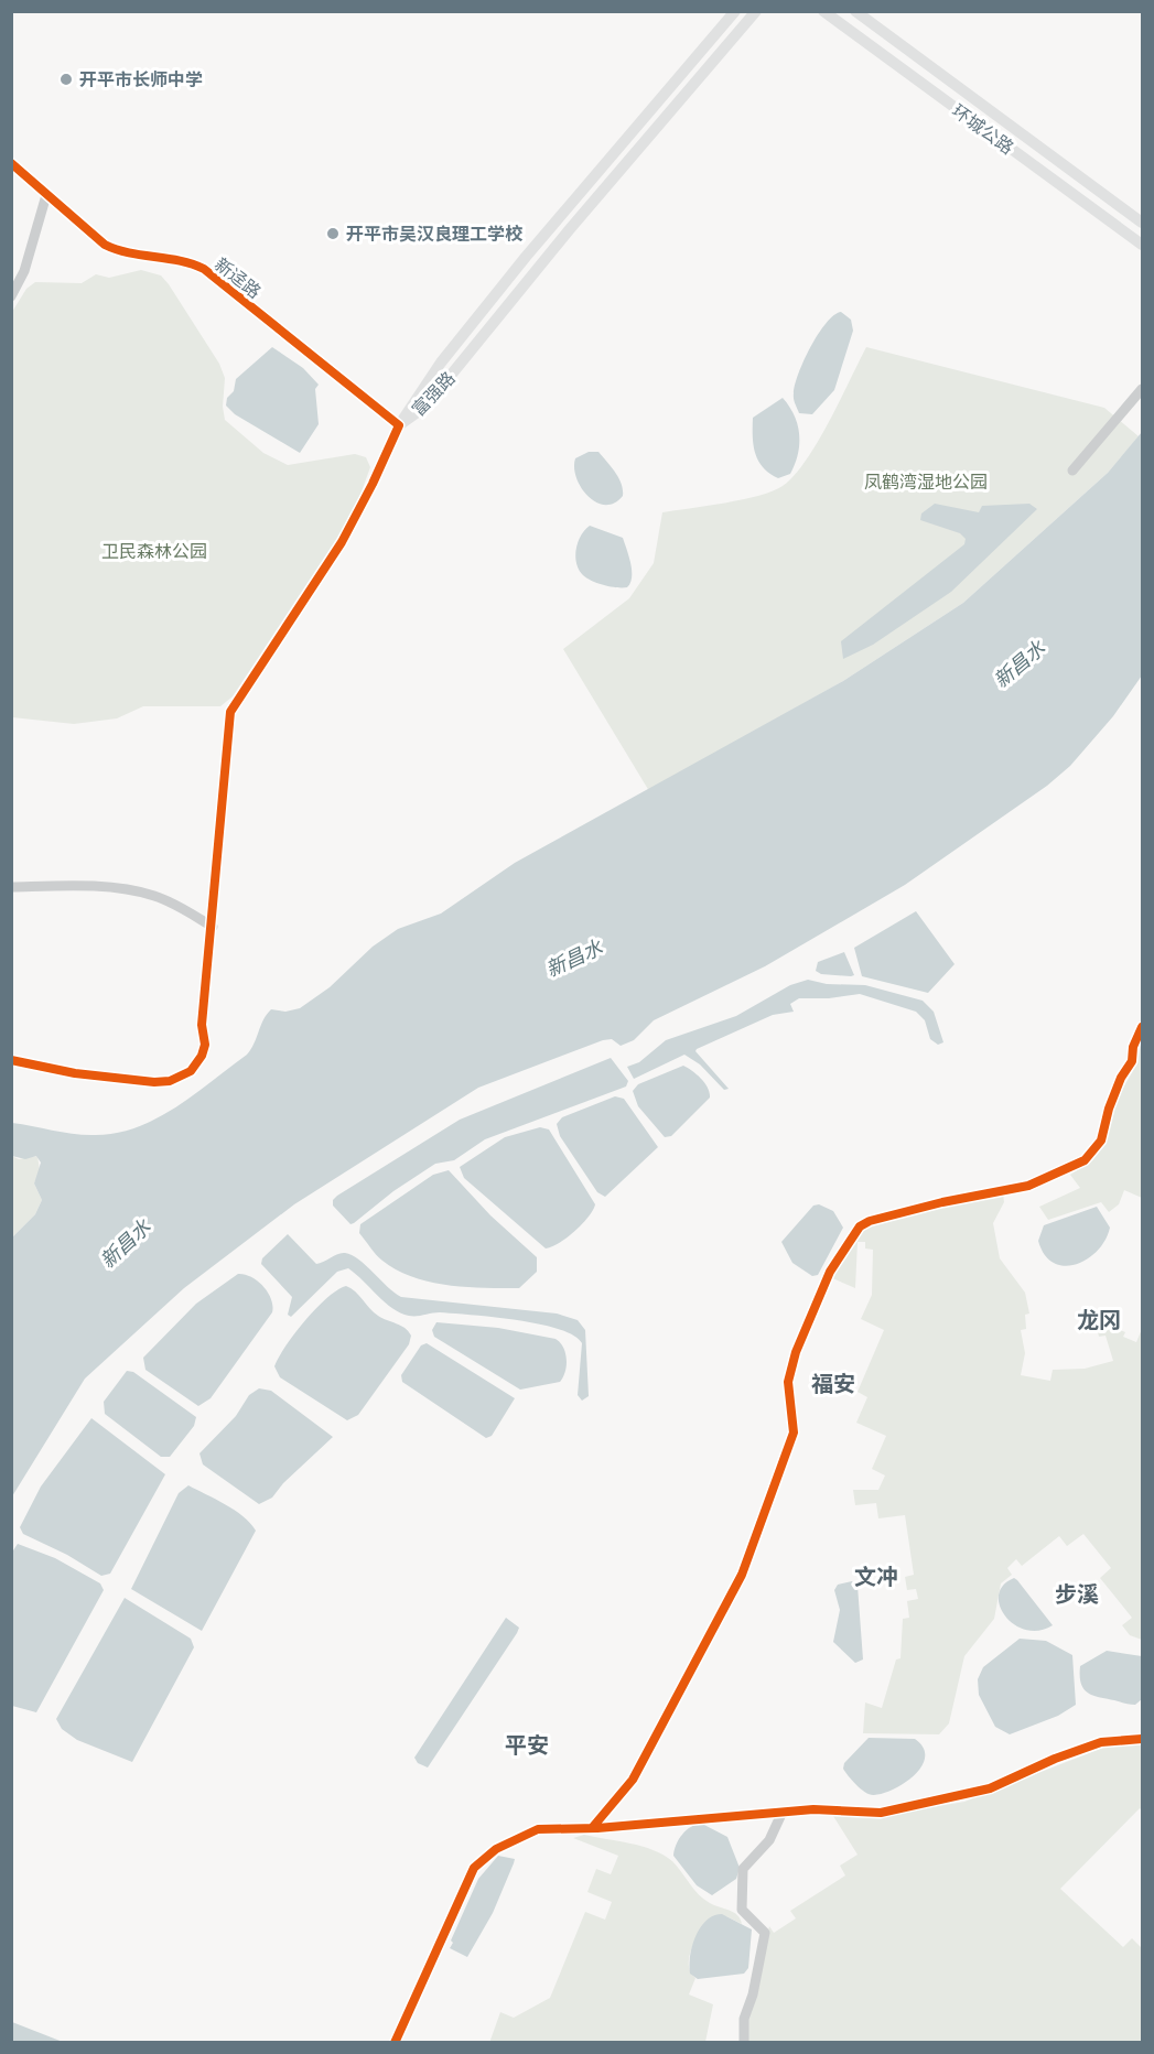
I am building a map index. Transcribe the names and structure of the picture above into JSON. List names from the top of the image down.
{
  "streets": {
    "main road": ["环城公路", "富强路"],
    "street": ["新迳路"]
  },
  "crossings": [
    ["新迳路", "富强路"]
  ],
  "districts": [
    "龙冈",
    "福安",
    "文冲",
    "步溪",
    "平安"
  ],
  "water": ["新昌水"],
  "parks": ["凤鹤湾湿地公园", "卫民森林公园"],
  "places": ["开平市长师中学", "开平市吴汉良理工学校"]
}
